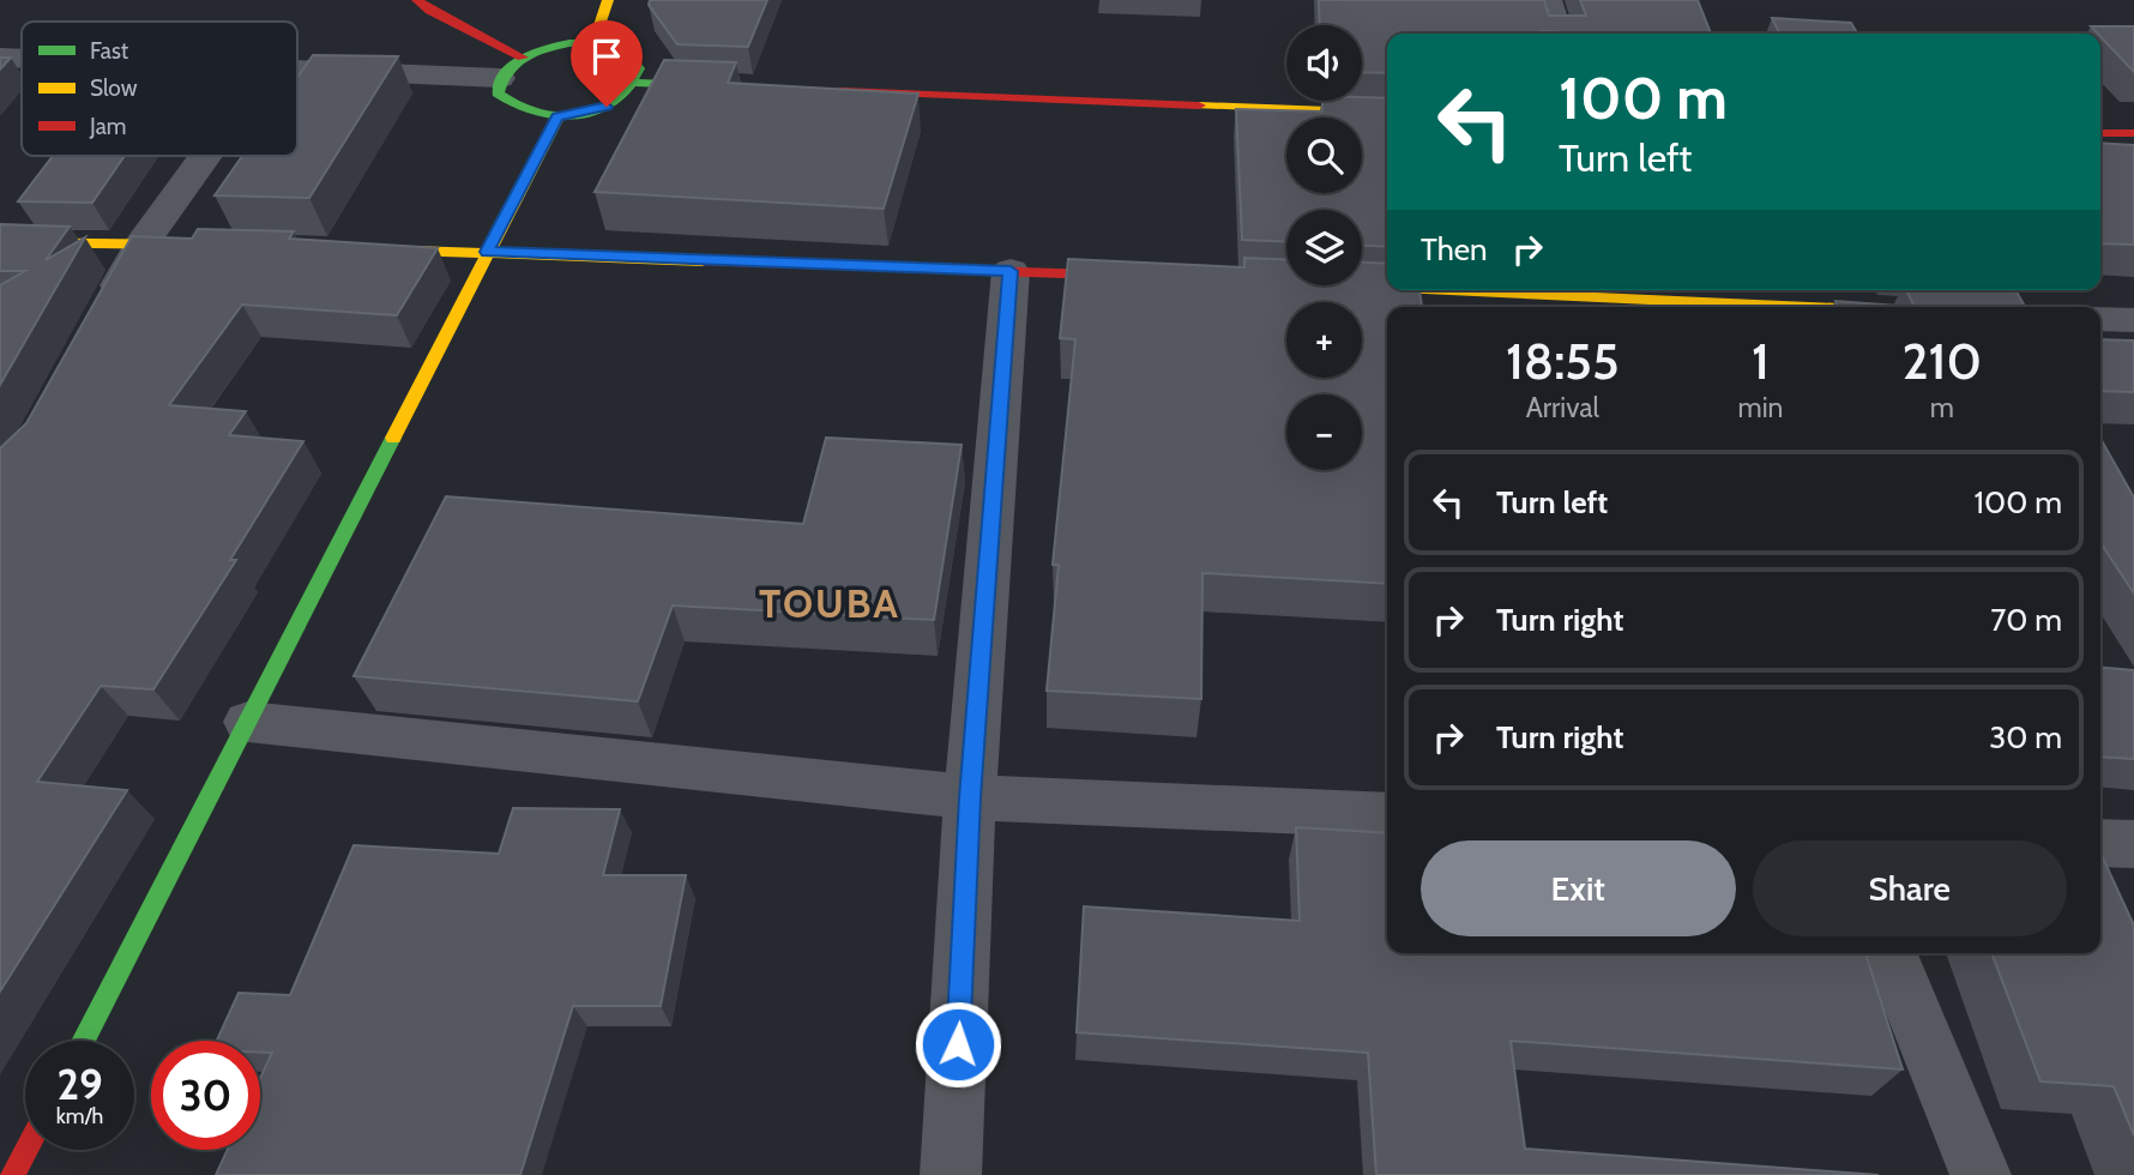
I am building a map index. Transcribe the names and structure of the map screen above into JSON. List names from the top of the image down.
{
  "districts": ["TOUBA"],
  "legend": ["Fast", "Slow", "Jam"],
  "page": {
    "map_buttons": ["+", "−"],
    "turn": ["100 m", "Turn left"],
    "then": "Then",
    "eta": [
      "18:55",
      "Arrival",
      "1",
      "min",
      "210",
      "m"
    ],
    "list": [
      {
        "name": "Turn left",
        "value": "100 m"
      },
      {
        "name": "Turn right",
        "value": "70 m"
      },
      {
        "name": "Turn right",
        "value": "30 m"
      }
    ],
    "buttons": ["Exit", "Share"],
    "speed": "29 km/h",
    "limit": "30"
  }
}
